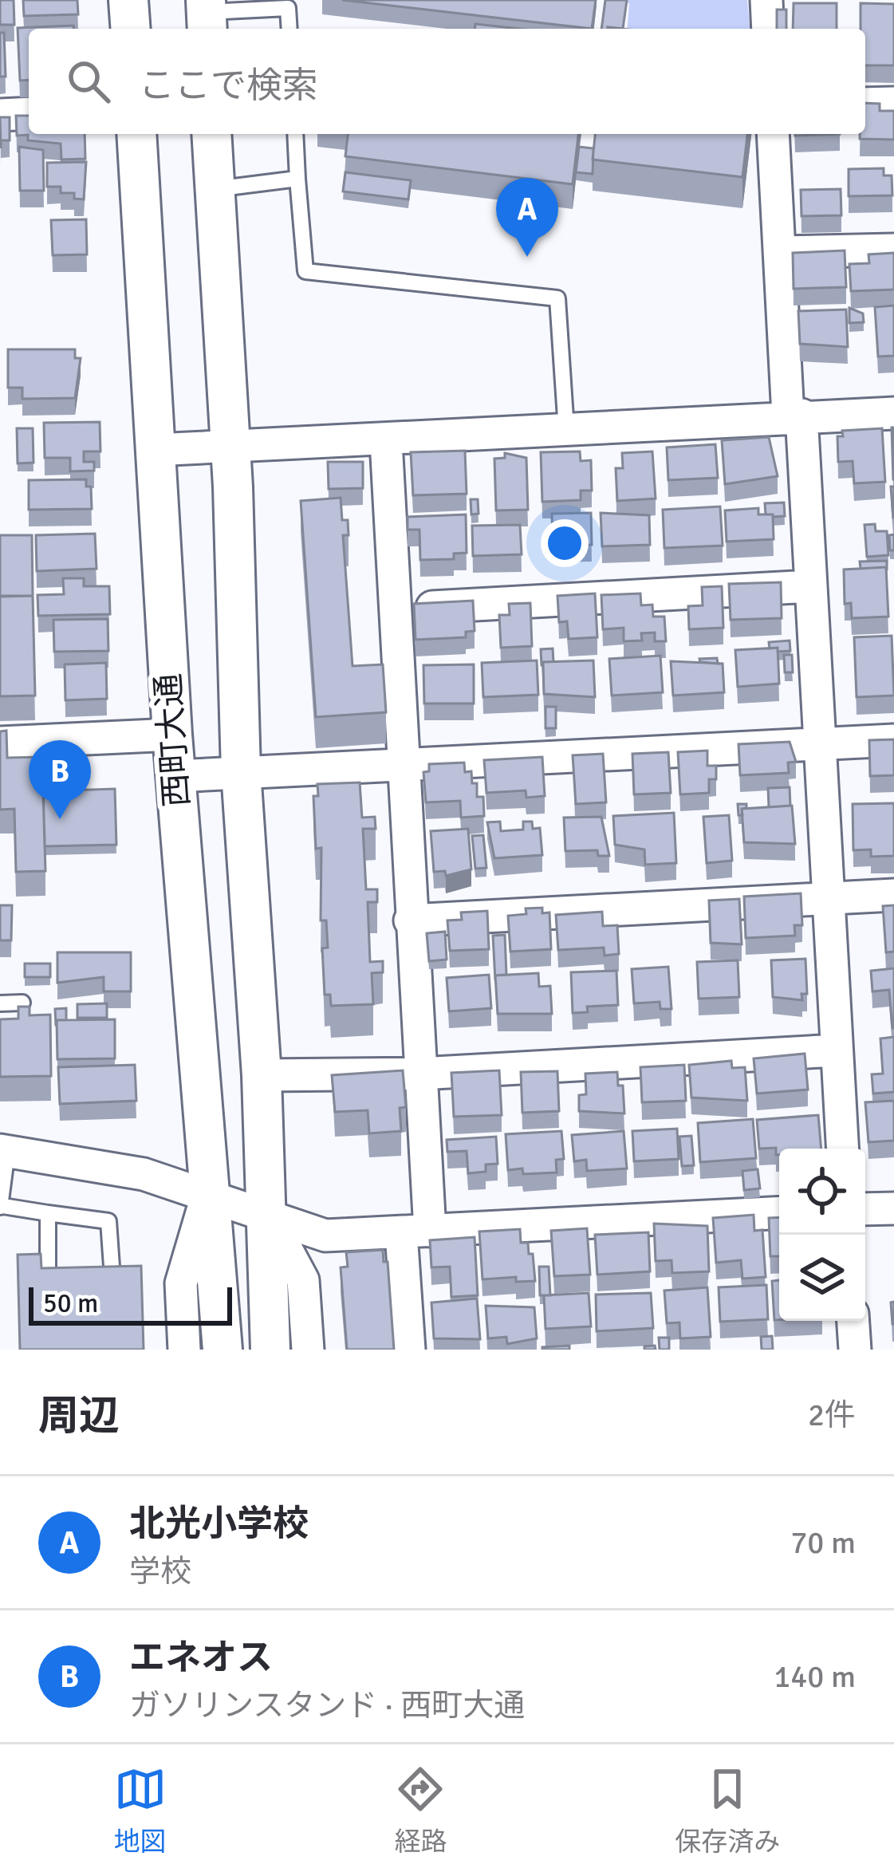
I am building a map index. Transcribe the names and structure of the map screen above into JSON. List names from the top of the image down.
{
  "streets": {
    "street": ["西町大通"]
  },
  "scale_bar": "50 m",
  "page": {
    "search": "ここで検索",
    "pins": ["A", "B"],
    "scale": "50 m",
    "heading": ["周辺", "2件"],
    "list": [
      {
        "mark": "A",
        "name": "北光小学校",
        "note": "学校",
        "value": "70 m"
      },
      {
        "mark": "B",
        "name": "エネオス",
        "note": "ガソリンスタンド · 西町大通",
        "value": "140 m"
      }
    ],
    "nav": ["地図", "経路", "保存済み"]
  }
}
